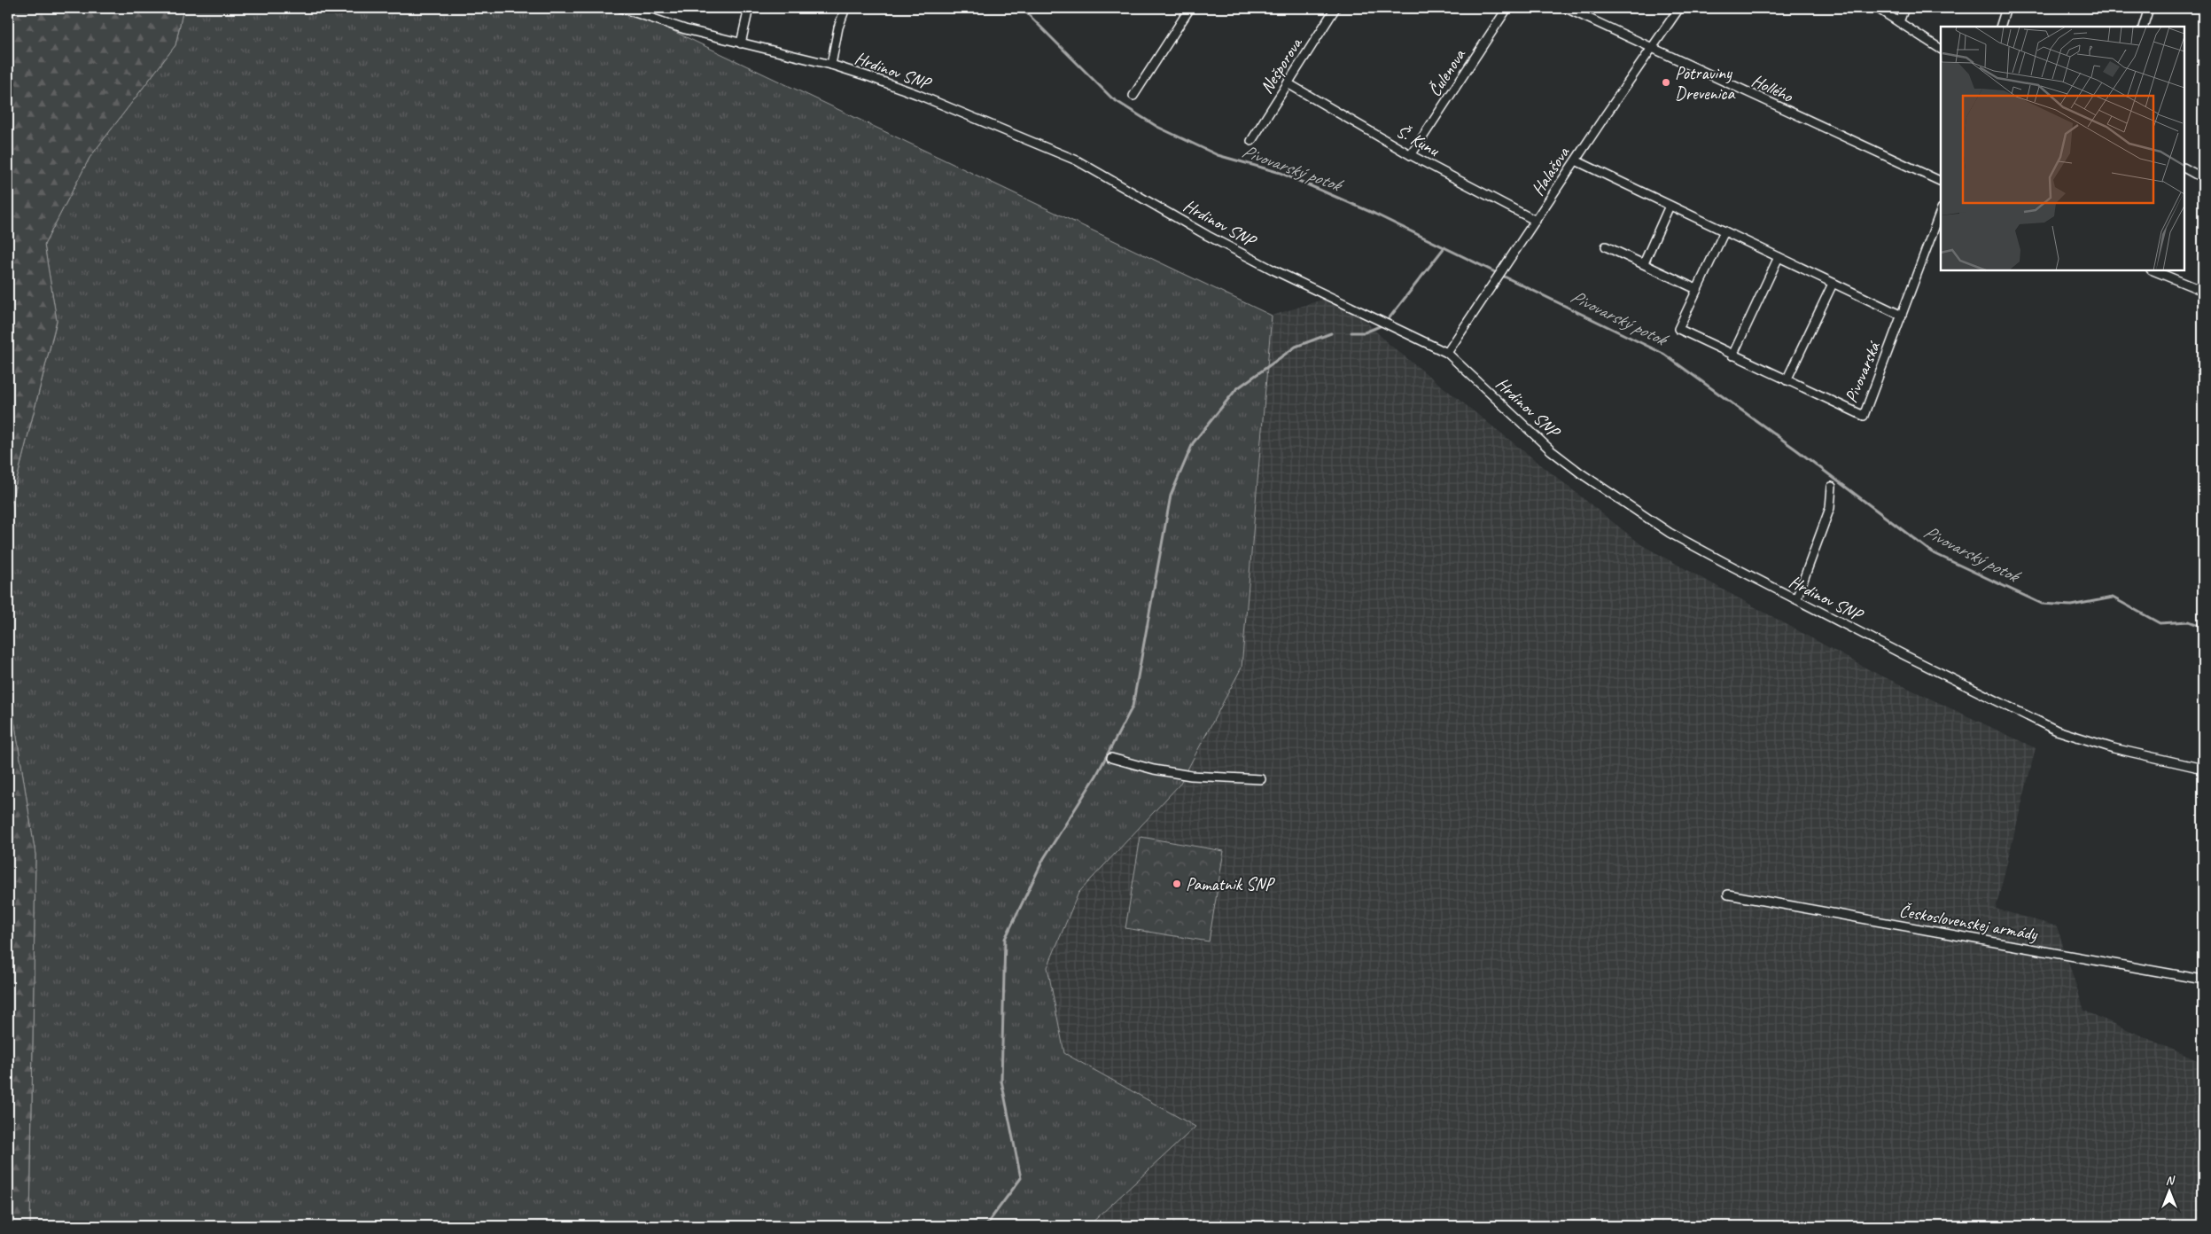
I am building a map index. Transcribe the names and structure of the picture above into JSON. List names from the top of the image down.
{
  "streets": {
    "street": [
      "Nešporova",
      "Hrdinov SNP",
      "Čulenova",
      "Hollého",
      "Š. Kunu",
      "Halašova",
      "Pivovarská",
      "Československej armády"
    ]
  },
  "crossings": [
    ["Nešporova", "Š. Kunu"],
    ["Hrdinov SNP", "Halašova"],
    ["Čulenova", "Š. Kunu"],
    ["Hollého", "Halašova"],
    ["Š. Kunu", "Halašova"]
  ],
  "water": ["Pivovarský potok"],
  "places": ["Potraviny Drevenica", "Pamatnik SNP"],
  "north": "top"
}
